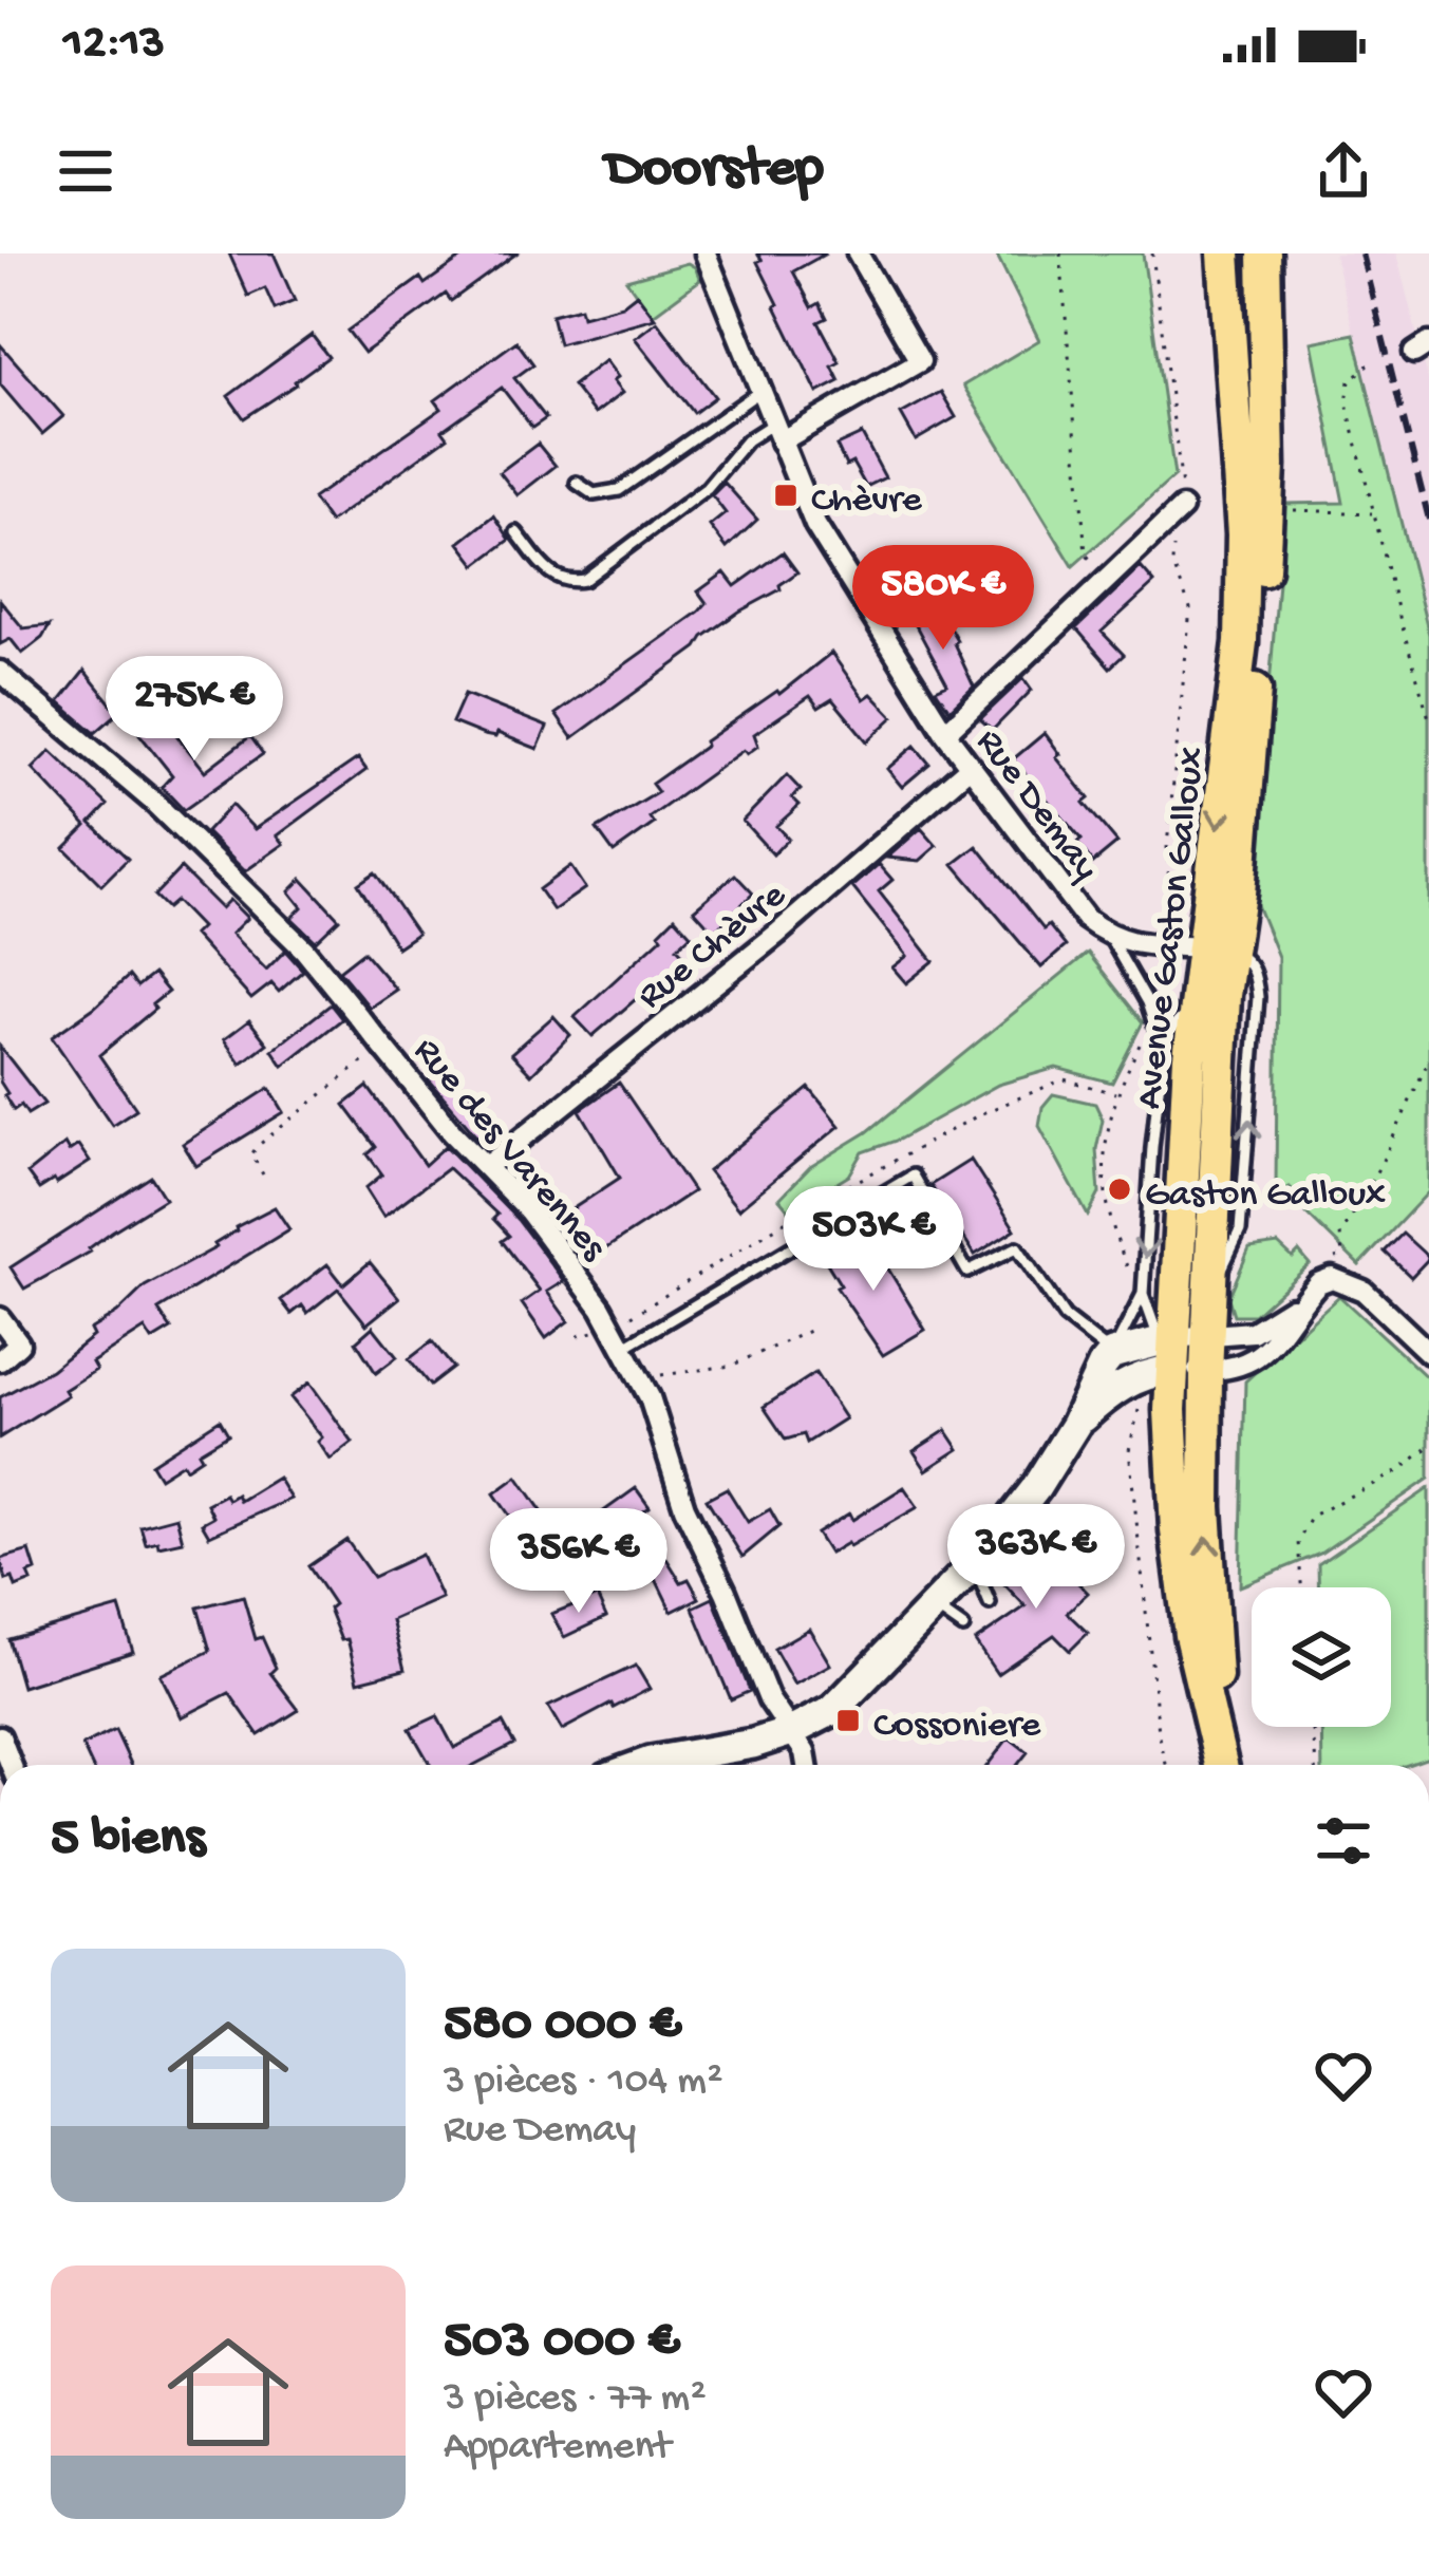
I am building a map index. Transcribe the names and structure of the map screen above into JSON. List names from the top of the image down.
{
  "streets": {
    "main road": ["Avenue Gaston Galloux"],
    "street": ["Rue Demay", "Rue Chèvre", "Rue des Varennes"]
  },
  "crossings": [
    ["Rue Demay", "Rue Chèvre"],
    ["Rue Chèvre", "Rue des Varennes"]
  ],
  "places": {
    "transit": ["Chèvre", "Cossoniere"],
    "other": ["Gaston Galloux"]
  },
  "page": {
    "status": "12:13",
    "header": "Doorstep",
    "price": [
      "580K €",
      "275K €",
      "503K €",
      "363K €",
      "356K €"
    ],
    "heading": "5 biens",
    "list": [
      {
        "name": "580 000 €",
        "note": "3 pièces · 104 m² · Rue Demay"
      },
      {
        "name": "503 000 €",
        "note": "3 pièces · 77 m² · Appartement"
      }
    ]
  }
}
